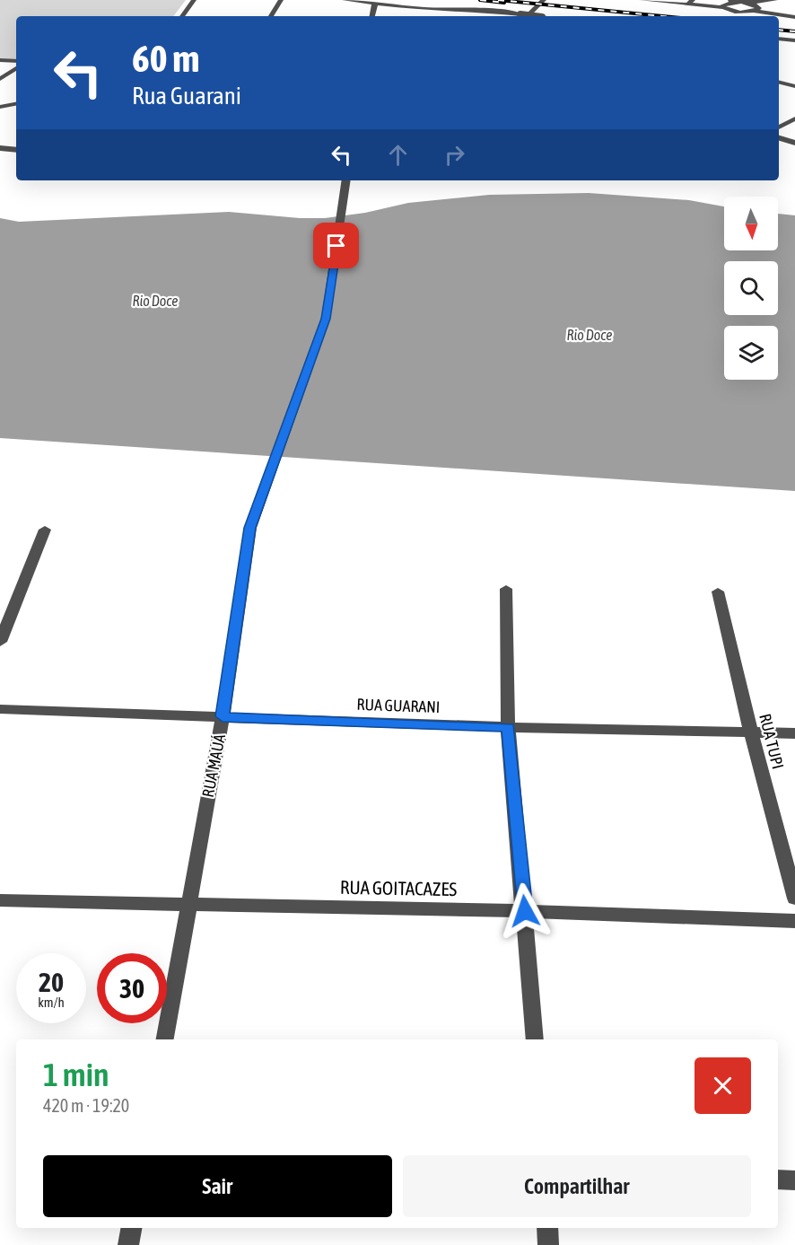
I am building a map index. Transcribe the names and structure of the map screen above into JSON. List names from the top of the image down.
{
  "streets": {
    "street": [
      "RUA GUARANI",
      "RUA TUPI",
      "RUA MAUÁ",
      "RUA GOITACAZES"
    ]
  },
  "crossings": [
    ["RUA GUARANI", "RUA TUPI"],
    ["RUA GUARANI", "RUA MAUÁ"],
    ["RUA MAUÁ", "RUA GOITACAZES"]
  ],
  "water": ["Rio Doce"],
  "north": "bottom",
  "page": {
    "turn": ["60 m", "Rua Guarani"],
    "speed": "20 km/h",
    "limit": "30",
    "heading": ["1 min", "420 m · 19:20"],
    "buttons": ["Sair", "Compartilhar"]
  }
}
